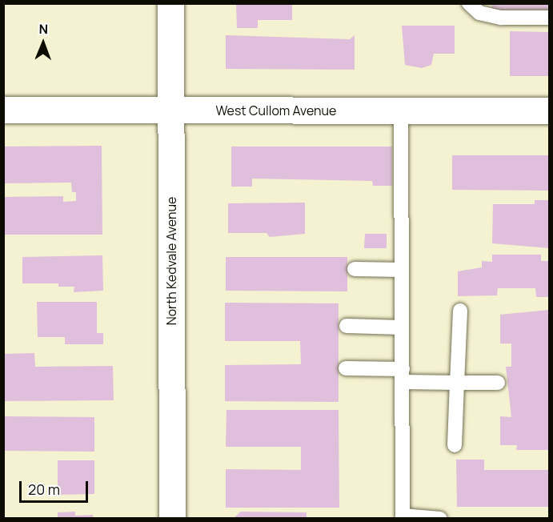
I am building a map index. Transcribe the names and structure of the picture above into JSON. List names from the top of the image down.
{
  "streets": {
    "street": ["West Cullom Avenue", "North Kedvale Avenue"]
  },
  "crossings": [
    ["West Cullom Avenue", "North Kedvale Avenue"]
  ],
  "scale_bar": "20 m",
  "north": "top"
}
